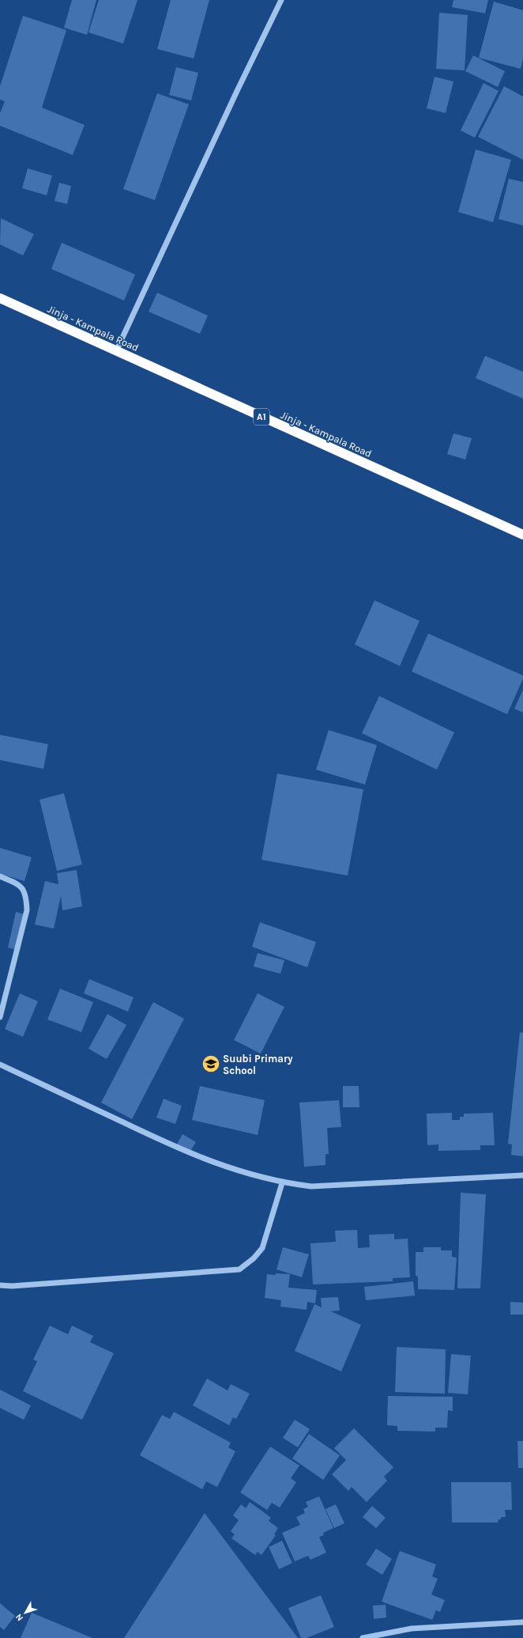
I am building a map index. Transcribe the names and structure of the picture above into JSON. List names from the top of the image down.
{
  "streets": {
    "highway": ["Jinja - Kampala Road", "A1"]
  },
  "places": {
    "school or university": ["Suubi Primary School"]
  },
  "north": "bottom left"
}
